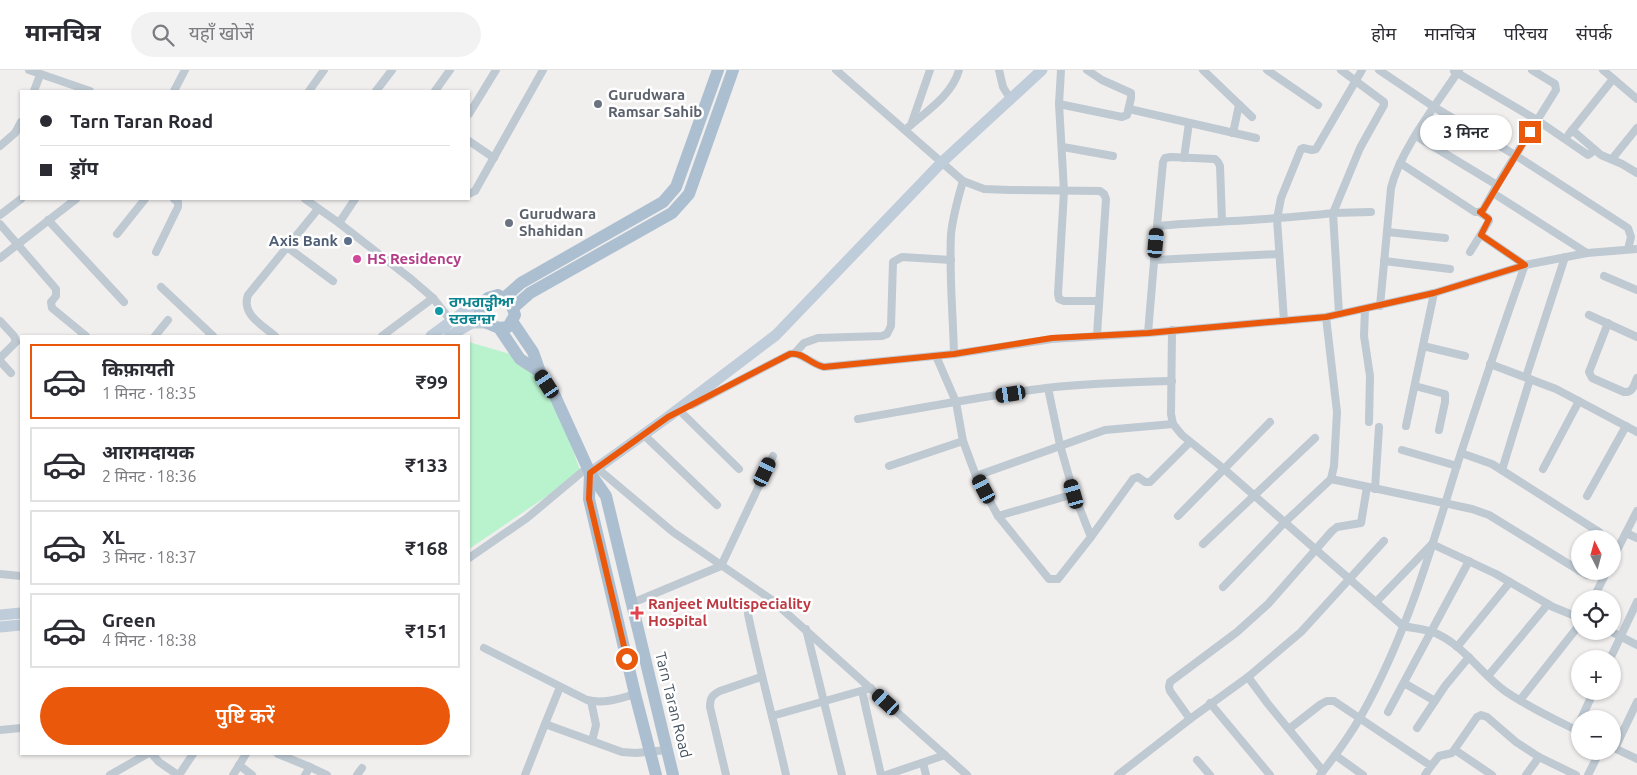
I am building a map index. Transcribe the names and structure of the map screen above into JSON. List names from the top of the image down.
{
  "streets": {
    "main road": ["Tarn Taran Road"]
  },
  "places": {
    "other": [
      "Gurudwara Ramsar Sahib",
      "Gurudwara Shahidan",
      "Axis Bank",
      "HS Residency",
      "ਰਾਮਗੜ੍ਹੀਆ ਦਰਵਾਜ਼ਾ"
    ],
    "health": ["Ranjeet Multispeciality Hospital"]
  },
  "north": "top",
  "page": {
    "header": "मानचित्र",
    "search": "यहाँ खोजें",
    "nav": [
      "होम",
      "मानचित्र",
      "परिचय",
      "संपर्क"
    ],
    "banner": ["Tarn Taran Road", "ड्रॉप"],
    "bubble": "3 मिनट",
    "list": [
      {
        "name": "किफ़ायती",
        "note": "1 मिनट · 18:35",
        "value": "₹99"
      },
      {
        "name": "आरामदायक",
        "note": "2 मिनट · 18:36",
        "value": "₹133"
      },
      {
        "name": "XL",
        "note": "3 मिनट · 18:37",
        "value": "₹168"
      },
      {
        "name": "Green",
        "note": "4 मिनट · 18:38",
        "value": "₹151"
      }
    ],
    "map_buttons": ["+", "−"],
    "buttons": "पुष्टि करें"
  }
}
